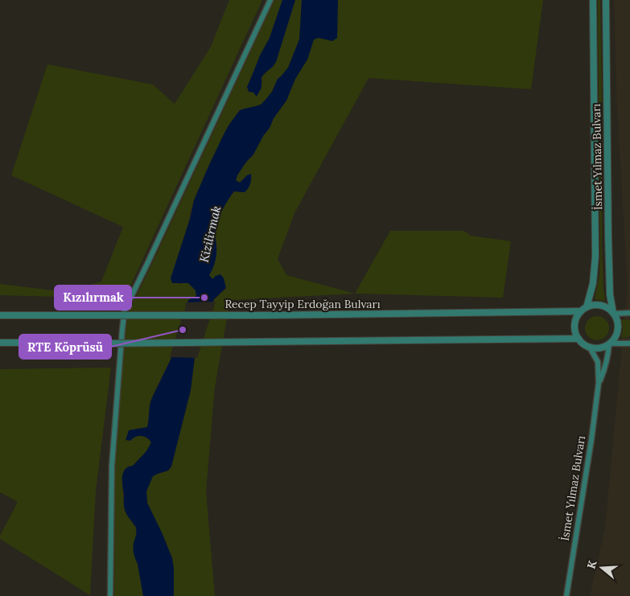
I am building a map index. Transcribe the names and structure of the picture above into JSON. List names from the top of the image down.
{
  "streets": {
    "street": ["İsmet Yılmaz Bulvarı", "Recep Tayyip Erdoğan Bulvarı"]
  },
  "crossings": [
    ["İsmet Yılmaz Bulvarı", "Recep Tayyip Erdoğan Bulvarı"]
  ],
  "water": ["Kizilirmak"],
  "places": ["Kızılırmak", "RTE Köprüsü"],
  "north": "left"
}
